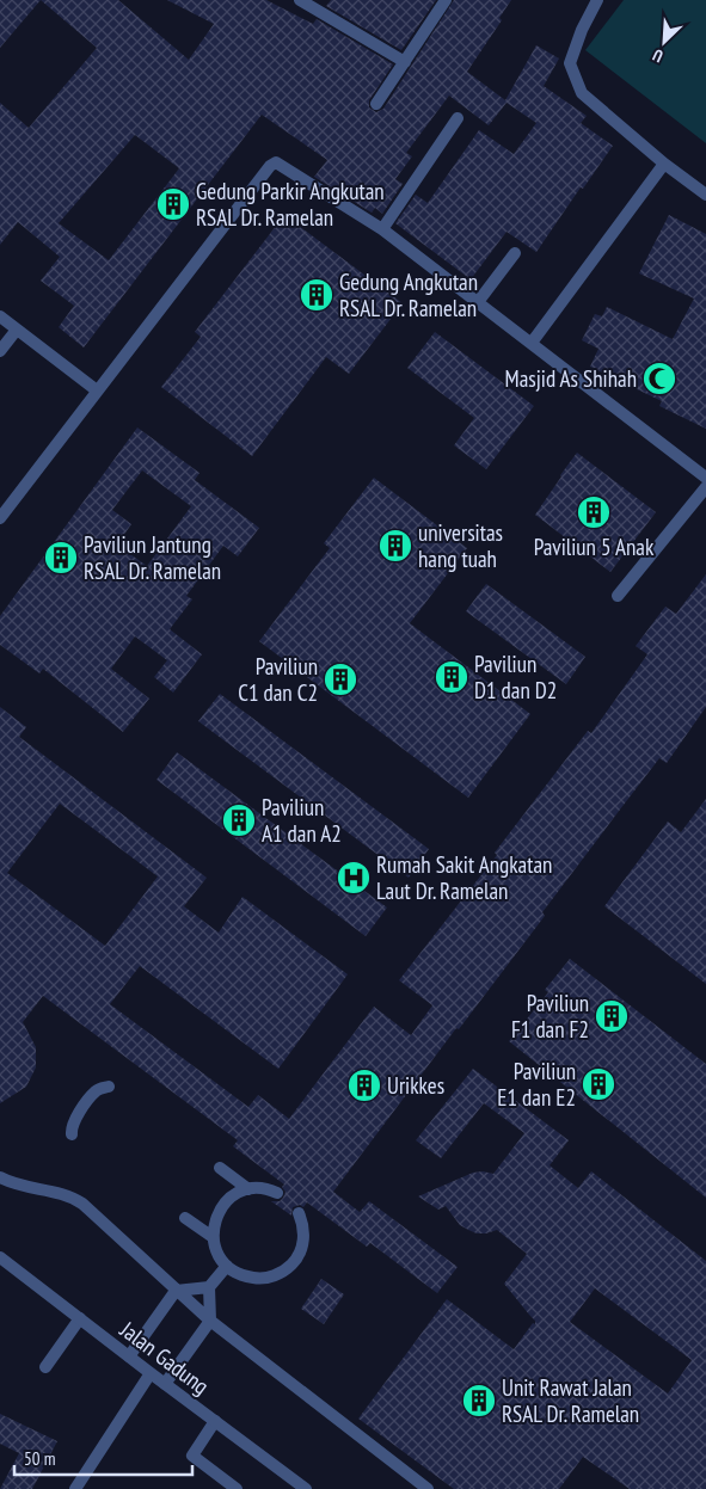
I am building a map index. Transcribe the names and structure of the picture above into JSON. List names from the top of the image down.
{
  "streets": {
    "street": ["Jalan Gadung"]
  },
  "places": {
    "building": [
      "Gedung Parkir Angkutan RSAL Dr. Ramelan",
      "Gedung Angkutan RSAL Dr. Ramelan",
      "Paviliun 5 Anak",
      "universitas hang tuah",
      "Paviliun Jantung RSAL Dr. Ramelan",
      "Paviliun D1 dan D2",
      "Paviliun C1 dan C2",
      "Paviliun A1 dan A2",
      "Paviliun F1 dan F2",
      "Paviliun E1 dan E2",
      "Urikkes",
      "Unit Rawat Jalan RSAL Dr. Ramelan"
    ],
    "mosque": ["Masjid As Shihah"],
    "hospital": ["Rumah Sakit Angkatan Laut Dr. Ramelan"]
  },
  "scale_bar": "50 m",
  "north": "bottom left"
}
